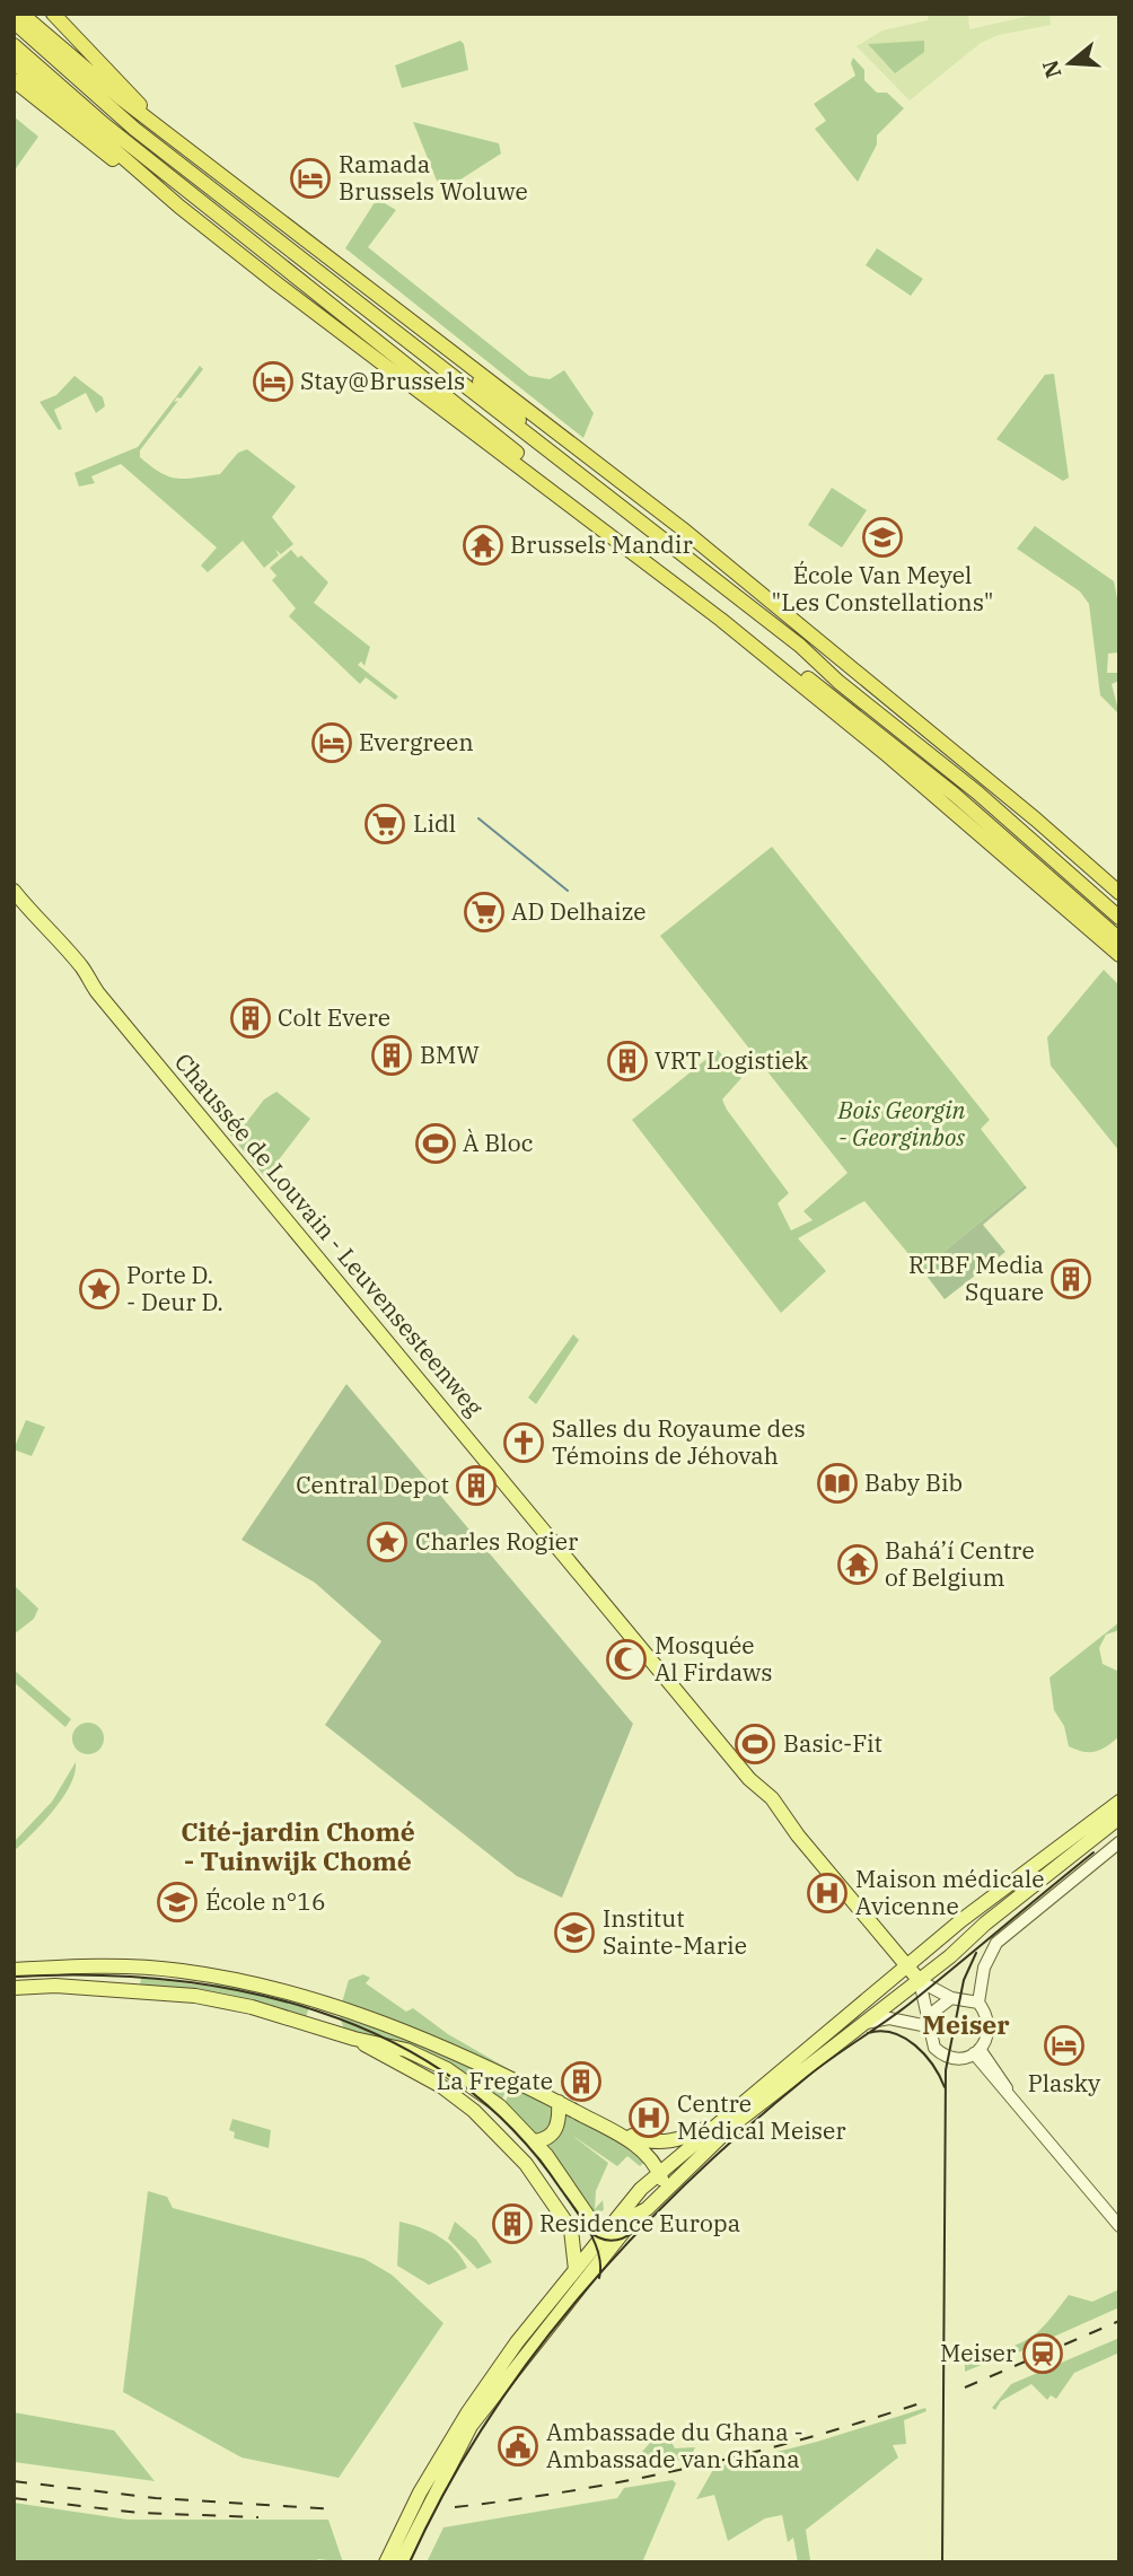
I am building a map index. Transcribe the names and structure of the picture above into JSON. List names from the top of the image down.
{
  "streets": {
    "main road": ["Chaussée de Louvain - Leuvensesteenweg"]
  },
  "districts": ["Cité-jardin Chomé - Tuinwijk Chomé", "Meiser"],
  "parks": ["Bois Georgin - Georginbos"],
  "places": {
    "hotel": [
      "Ramada Brussels Woluwe",
      "Stay@Brussels",
      "Evergreen",
      "Plasky"
    ],
    "school or university": ["École Van Meyel \"Les Constellations\"", "École n°16", "Institut Sainte-Marie"],
    "temple": ["Brussels Mandir", "Bahá’í Centre of Belgium"],
    "supermarket": ["Lidl", "AD Delhaize"],
    "building": [
      "Colt Evere",
      "BMW",
      "VRT Logistiek",
      "RTBF Media Square",
      "Central Depot",
      "La Fregate",
      "Residence Europa"
    ],
    "sports": ["À Bloc", "Basic-Fit"],
    "place": ["Porte D. - Deur D.", "Charles Rogier"],
    "church": ["Salles du Royaume des Témoins de Jéhovah"],
    "library": ["Baby Bib"],
    "mosque": ["Mosquée Al Firdaws"],
    "hospital": ["Maison médicale Avicenne", "Centre Médical Meiser"],
    "station": ["Meiser"],
    "public building": ["Ambassade du Ghana - Ambassade van Ghana"]
  },
  "north": "left"
}
